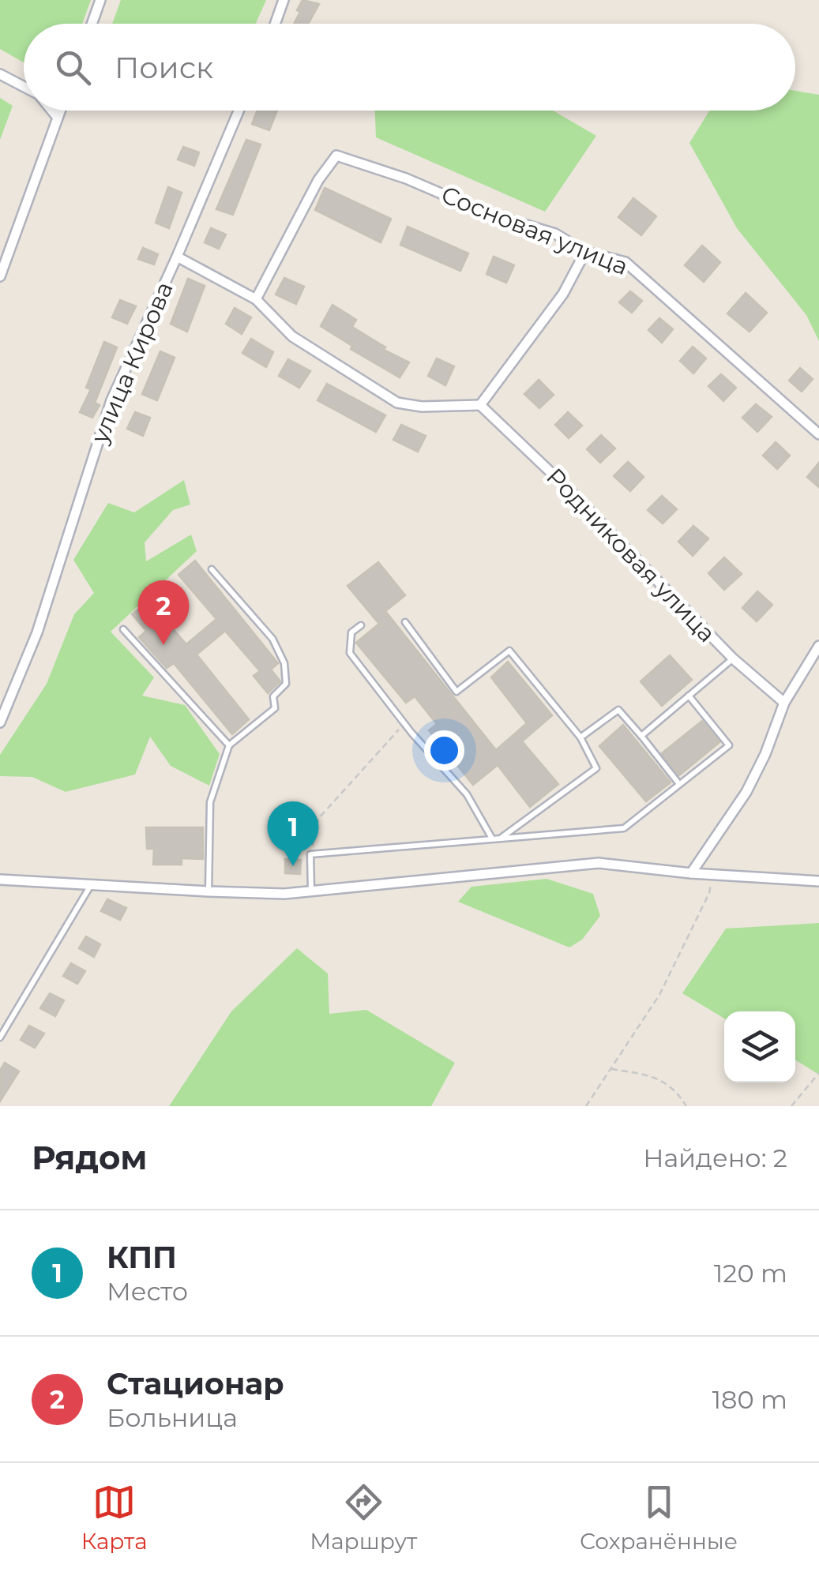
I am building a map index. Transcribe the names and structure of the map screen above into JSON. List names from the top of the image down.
{
  "streets": {
    "street": ["Сосновая улица", "улица Кирова", "Родниковая улица"]
  },
  "page": {
    "search": "Поиск",
    "pins": ["2", "1"],
    "heading": ["Рядом", "Найдено: 2"],
    "list": [
      {
        "mark": "1",
        "name": "КПП",
        "note": "Место",
        "value": "120 m"
      },
      {
        "mark": "2",
        "name": "Стационар",
        "note": "Больница",
        "value": "180 m"
      }
    ],
    "nav": ["Карта", "Маршрут", "Сохранённые"]
  }
}
